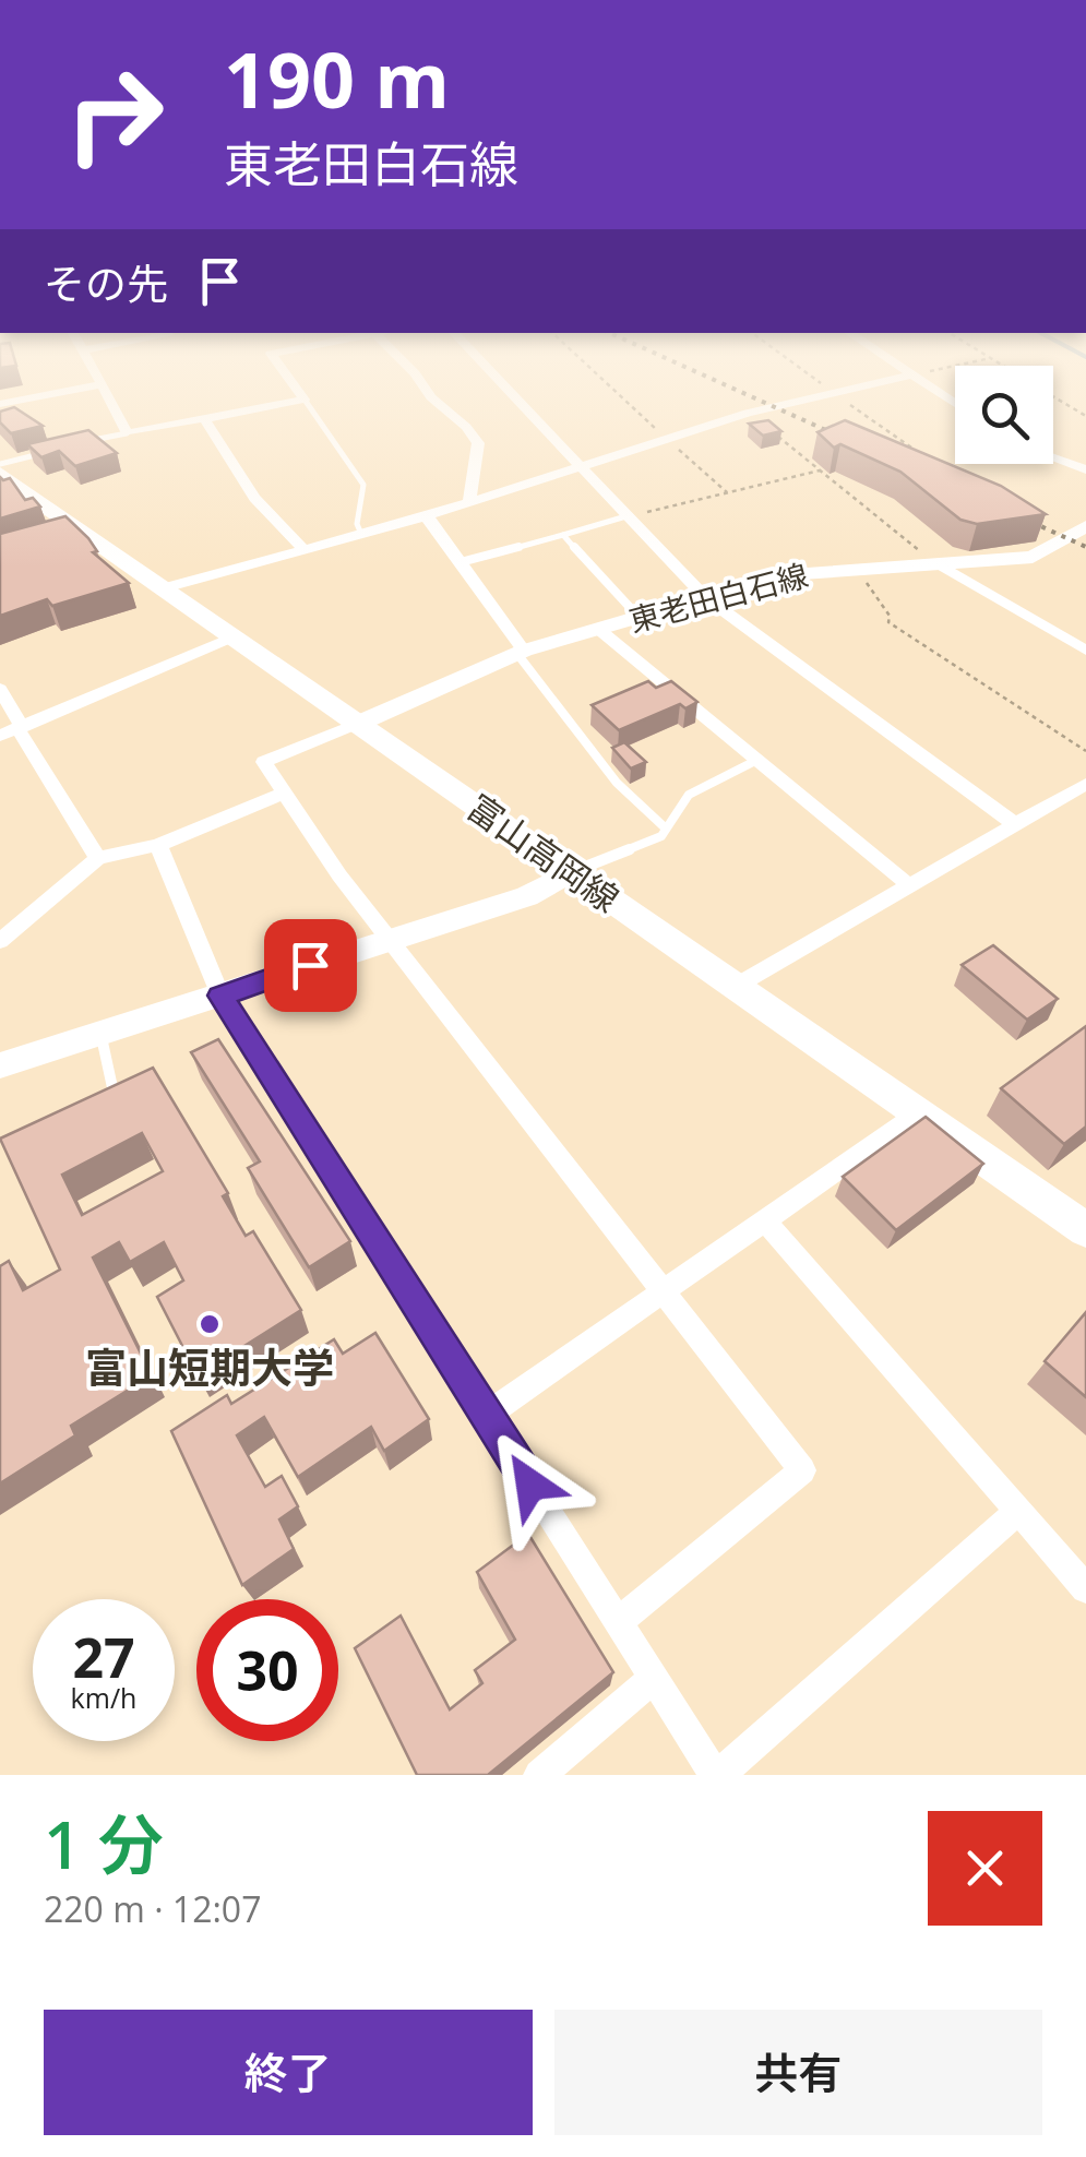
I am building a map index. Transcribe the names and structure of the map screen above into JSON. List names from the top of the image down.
{
  "streets": {
    "main road": ["東老田白石線", "富山高岡線"]
  },
  "crossings": [
    ["東老田白石線", "富山高岡線"]
  ],
  "places": ["富山短期大学"],
  "page": {
    "turn": ["190 m", "東老田白石線"],
    "then": "その先",
    "speed": "27 km/h",
    "limit": "30",
    "heading": ["1 分", "220 m · 12:07"],
    "buttons": ["終了", "共有"]
  }
}
